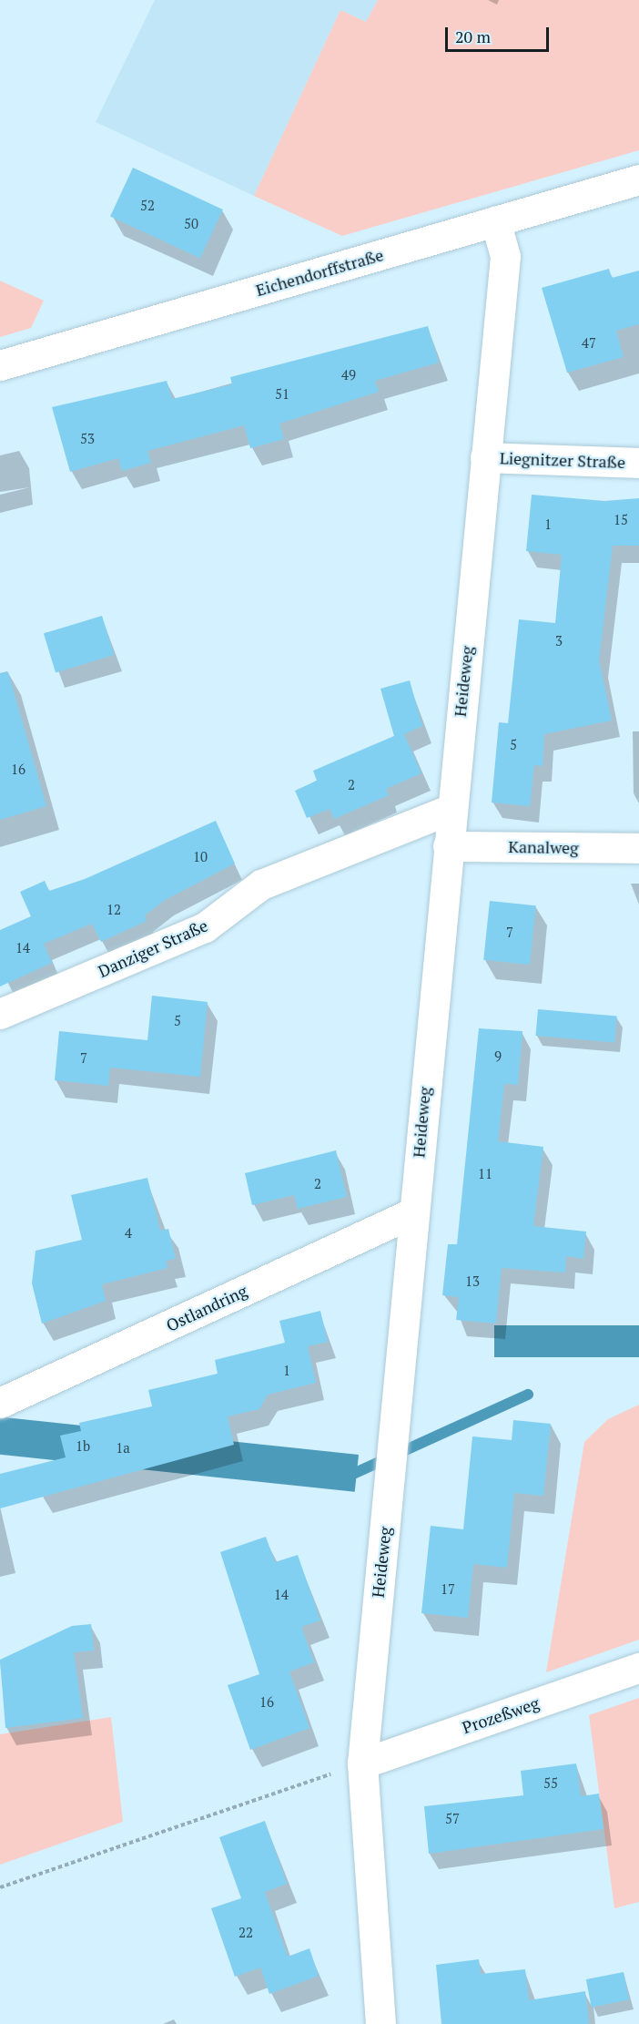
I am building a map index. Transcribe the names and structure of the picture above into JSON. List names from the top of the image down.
{
  "streets": {
    "street": [
      "Eichendorffstraße",
      "Liegnitzer Straße",
      "Heideweg",
      "Kanalweg",
      "Danziger Straße",
      "Ostlandring",
      "Prozeßweg"
    ]
  },
  "crossings": [
    ["Eichendorffstraße", "Heideweg"],
    ["Liegnitzer Straße", "Heideweg"],
    ["Heideweg", "Kanalweg"],
    ["Heideweg", "Danziger Straße"],
    ["Heideweg", "Ostlandring"],
    ["Heideweg", "Prozeßweg"]
  ],
  "house_numbers": [
    "52",
    "50",
    "47",
    "49",
    "51",
    "53",
    "15",
    "1",
    "3",
    "5",
    "16",
    "2",
    "10",
    "12",
    "7",
    "14",
    "5",
    "9",
    "7",
    "11",
    "2",
    "4",
    "13",
    "1",
    "1b",
    "1a",
    "17",
    "14",
    "16",
    "55",
    "57",
    "22"
  ],
  "scale_bar": "20 m"
}
